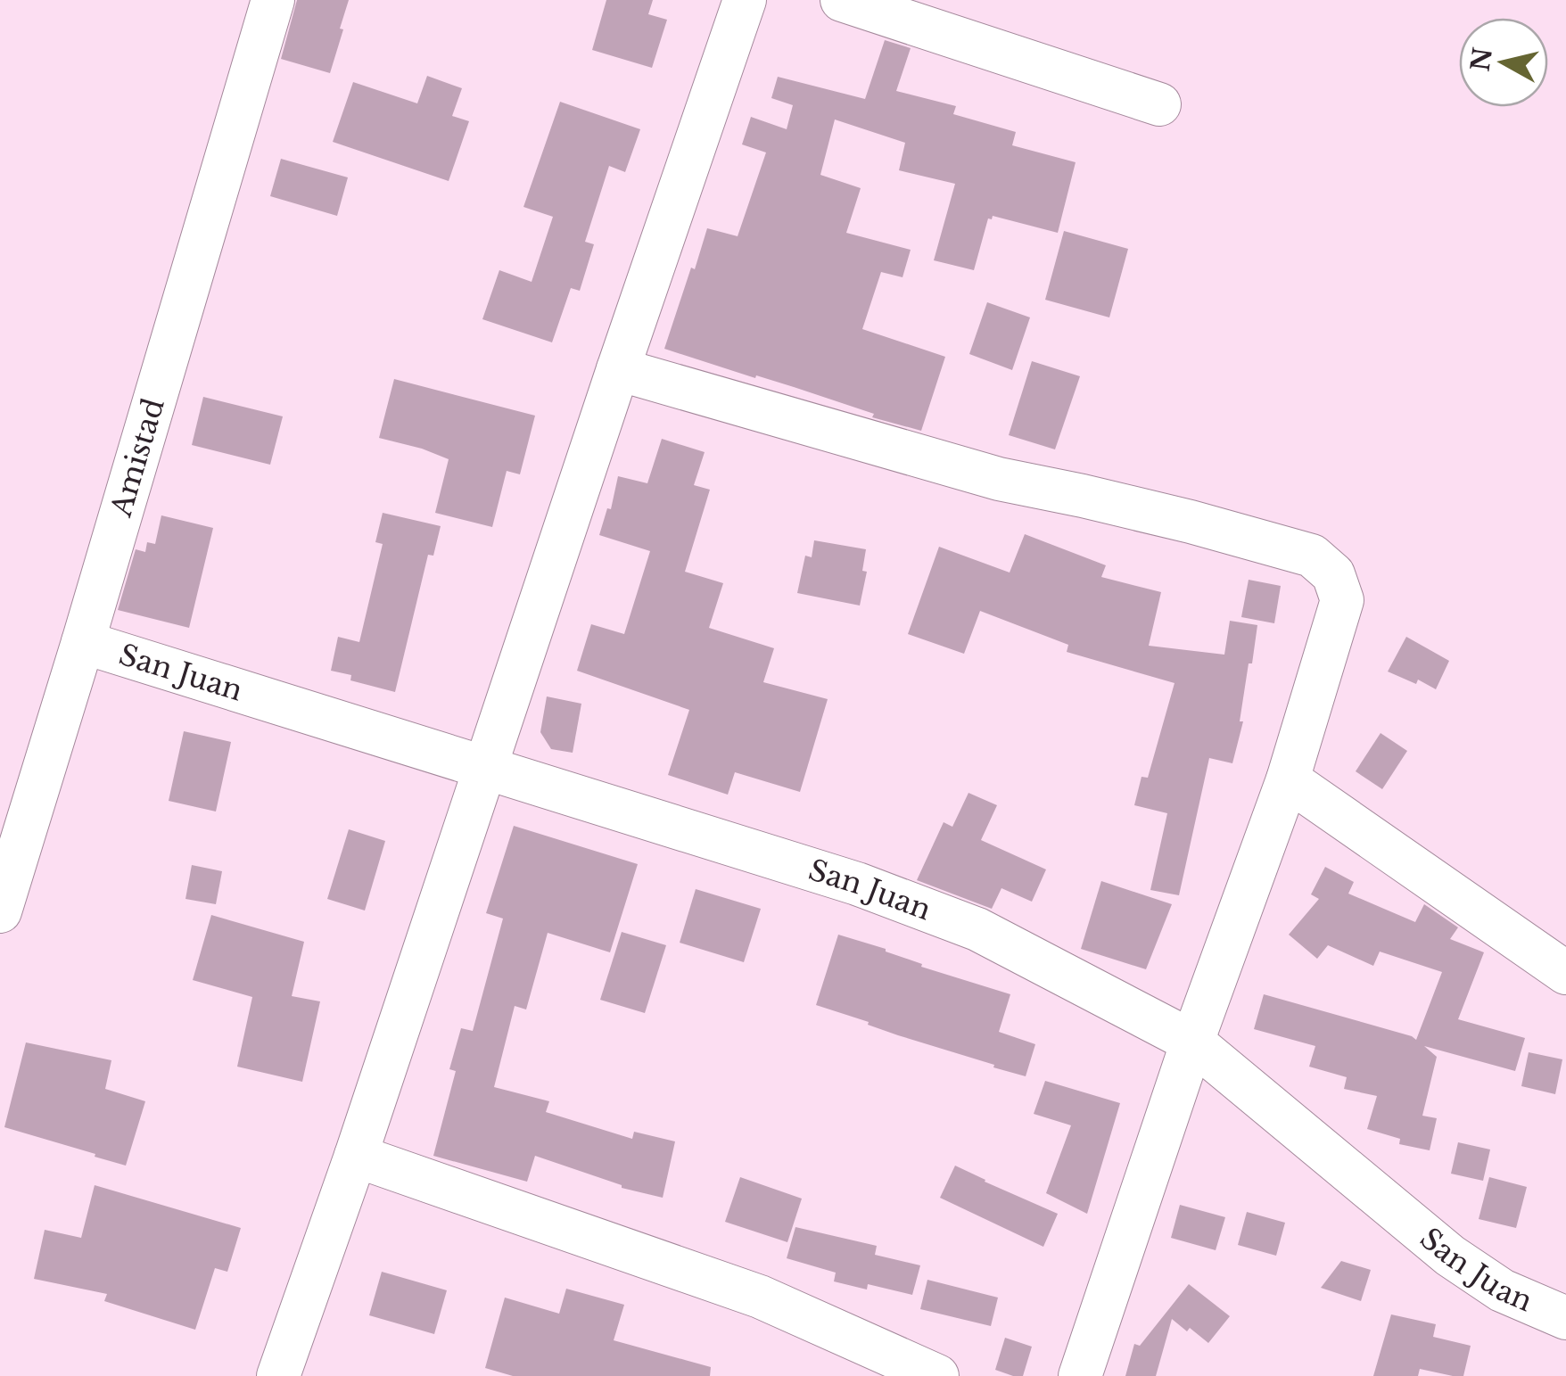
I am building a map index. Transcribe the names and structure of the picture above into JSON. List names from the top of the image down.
{
  "streets": {
    "street": ["Amistad", "San Juan"]
  },
  "crossings": [
    ["Amistad", "San Juan"]
  ],
  "north": "left"
}
